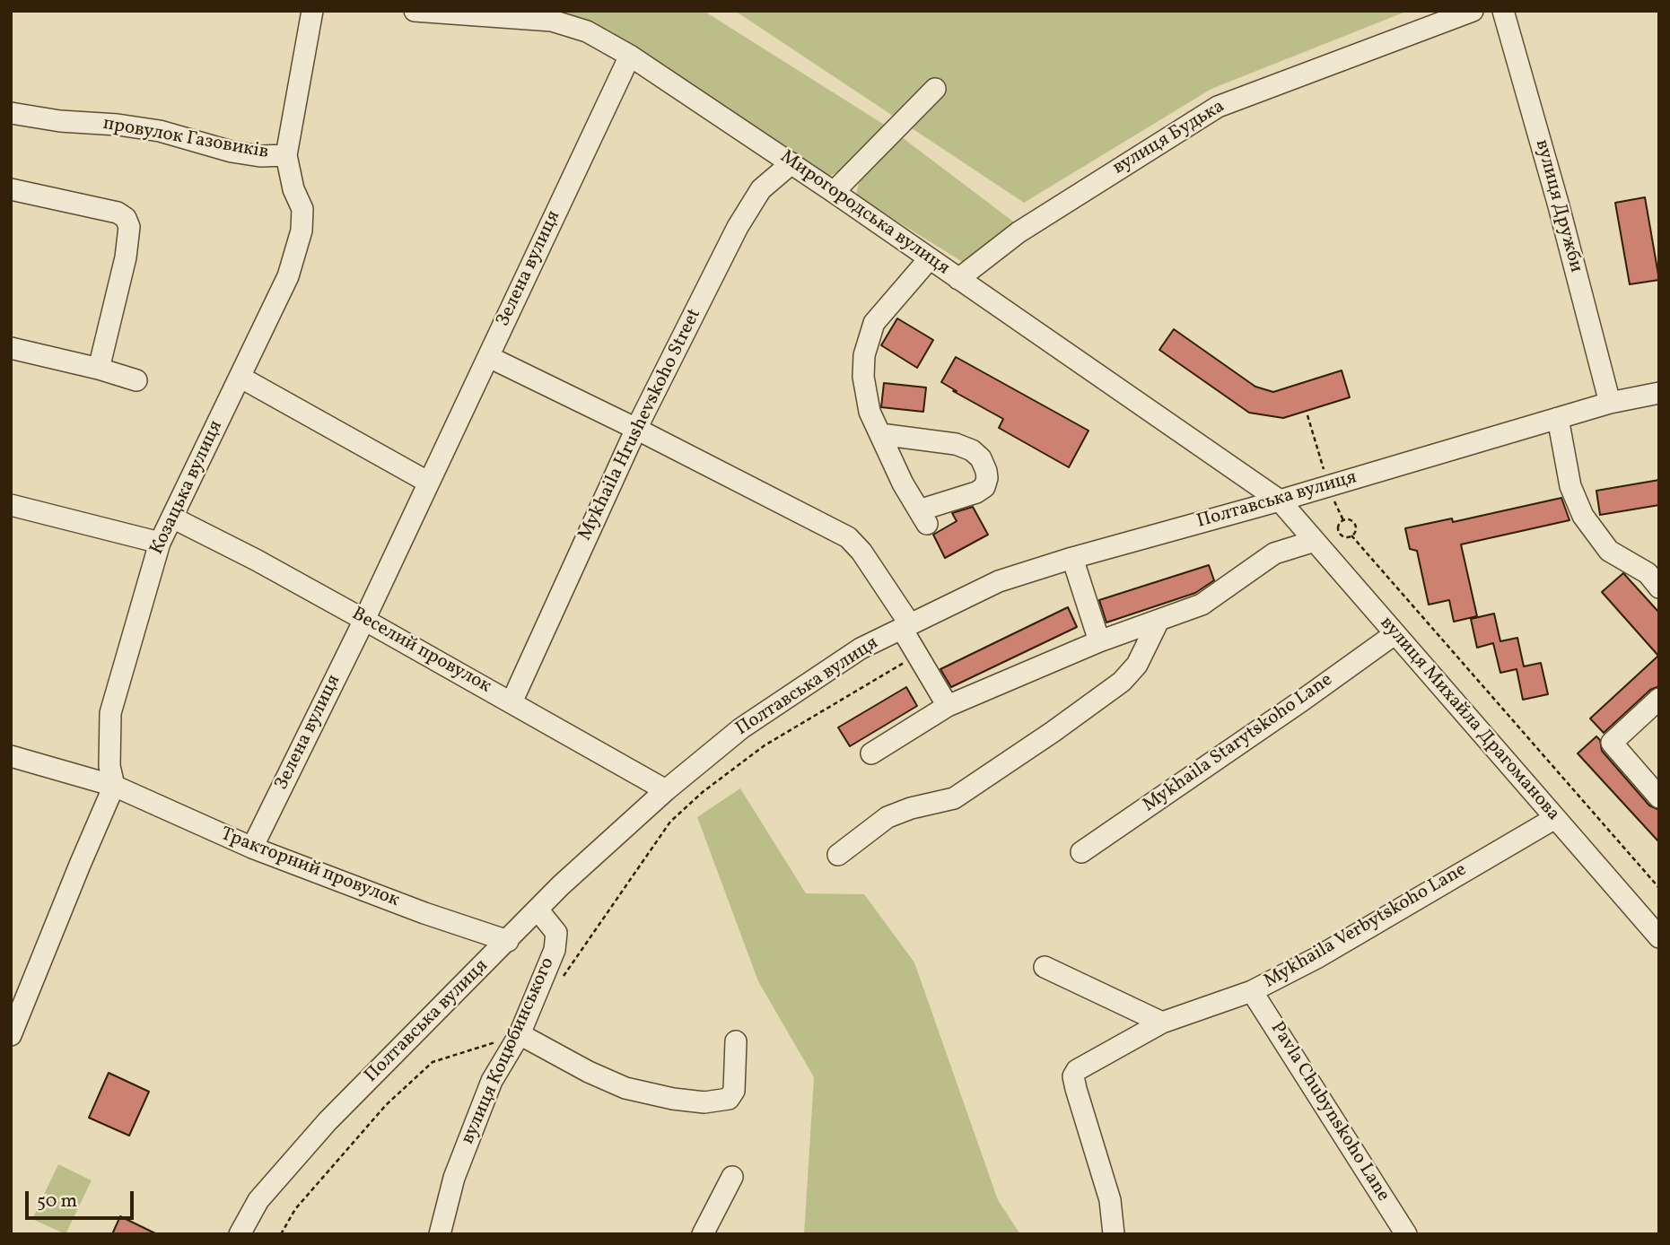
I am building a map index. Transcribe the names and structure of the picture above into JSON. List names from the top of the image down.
{
  "streets": {
    "street": [
      "вулиця Будька",
      "провулок Газовиків",
      "вулиця Дружби",
      "Мирогородська вулиця",
      "Зелена вулиця",
      "Mykhaila Hrushevskoho Street",
      "Козацька вулиця",
      "Полтавська вулиця",
      "Веселий провулок",
      "вулиця Михайла Драгоманова",
      "Mykhaila Starytskoho Lane",
      "Тракторний провулок",
      "Mykhaila Verbytskoho Lane",
      "вулиця Коцюбинського",
      "Pavla Chubynskoho Lane"
    ]
  },
  "crossings": [
    ["вулиця Будька", "Мирогородська вулиця"],
    ["провулок Газовиків", "Козацька вулиця"],
    ["вулиця Дружби", "Полтавська вулиця"],
    ["Мирогородська вулиця", "Зелена вулиця"],
    ["Мирогородська вулиця", "Mykhaila Hrushevskoho Street"],
    ["Мирогородська вулиця", "Полтавська вулиця"],
    ["Мирогородська вулиця", "вулиця Михайла Драгоманова"],
    ["Зелена вулиця", "Веселий провулок"],
    ["Зелена вулиця", "Тракторний провулок"],
    ["Mykhaila Hrushevskoho Street", "Веселий провулок"],
    ["Козацька вулиця", "Веселий провулок"],
    ["Козацька вулиця", "Тракторний провулок"],
    ["Полтавська вулиця", "Веселий провулок"],
    ["Полтавська вулиця", "вулиця Михайла Драгоманова"],
    ["Полтавська вулиця", "Тракторний провулок"],
    ["Полтавська вулиця", "вулиця Коцюбинського"],
    ["вулиця Михайла Драгоманова", "Mykhaila Starytskoho Lane"],
    ["вулиця Михайла Драгоманова", "Mykhaila Verbytskoho Lane"],
    ["Mykhaila Verbytskoho Lane", "Pavla Chubynskoho Lane"]
  ],
  "scale_bar": "50 m"
}
